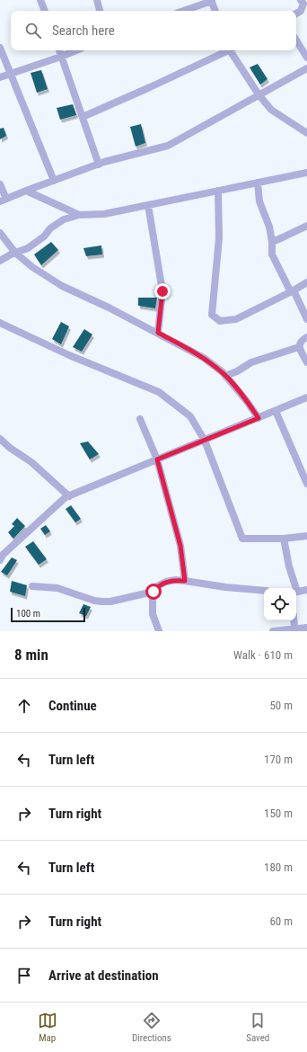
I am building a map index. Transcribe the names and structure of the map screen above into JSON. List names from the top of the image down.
{
  "scale_bar": "100 m",
  "page": {
    "search": "Search here",
    "scale": "100 m",
    "heading": ["8 min", "Walk · 610 m"],
    "list": [
      ["Continue", "50 m"],
      ["Turn left", "170 m"],
      ["Turn right", "150 m"],
      ["Turn left", "180 m"],
      ["Turn right", "60 m"],
      "Arrive at destination"
    ],
    "nav": ["Map", "Directions", "Saved"]
  }
}
